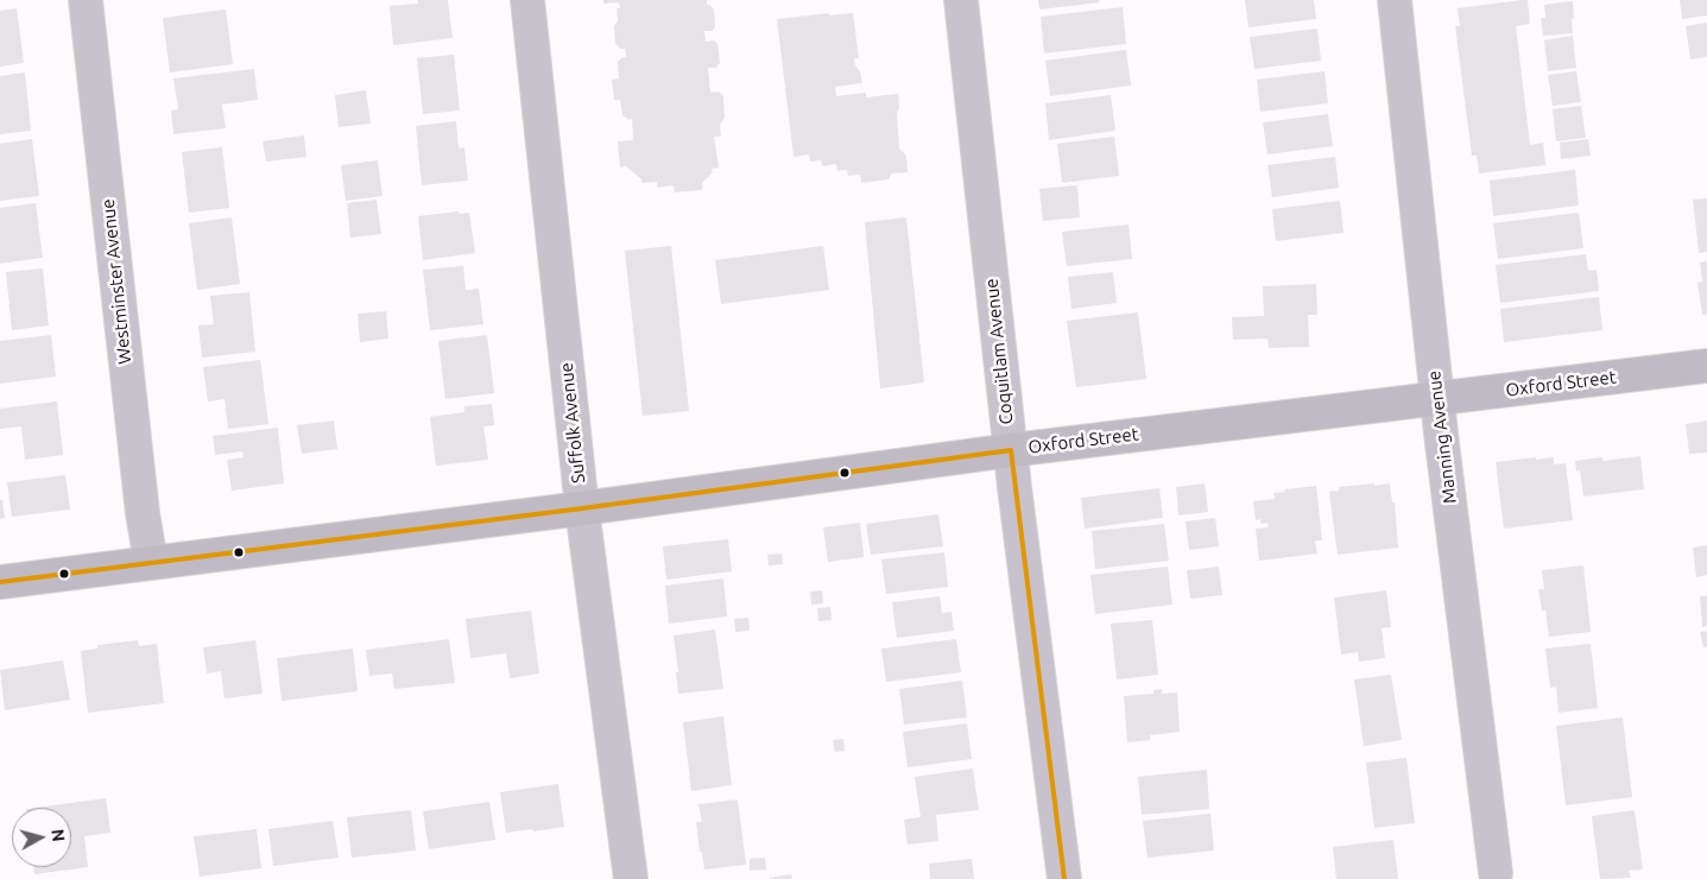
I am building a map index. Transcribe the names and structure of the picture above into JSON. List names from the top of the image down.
{
  "streets": {
    "main road": ["Oxford Street"],
    "street": [
      "Westminster Avenue",
      "Coquitlam Avenue",
      "Suffolk Avenue",
      "Manning Avenue"
    ]
  },
  "crossings": [
    ["Westminster Avenue", "Oxford Street"],
    ["Coquitlam Avenue", "Oxford Street"],
    ["Oxford Street", "Suffolk Avenue"],
    ["Oxford Street", "Manning Avenue"]
  ],
  "north": "right"
}
